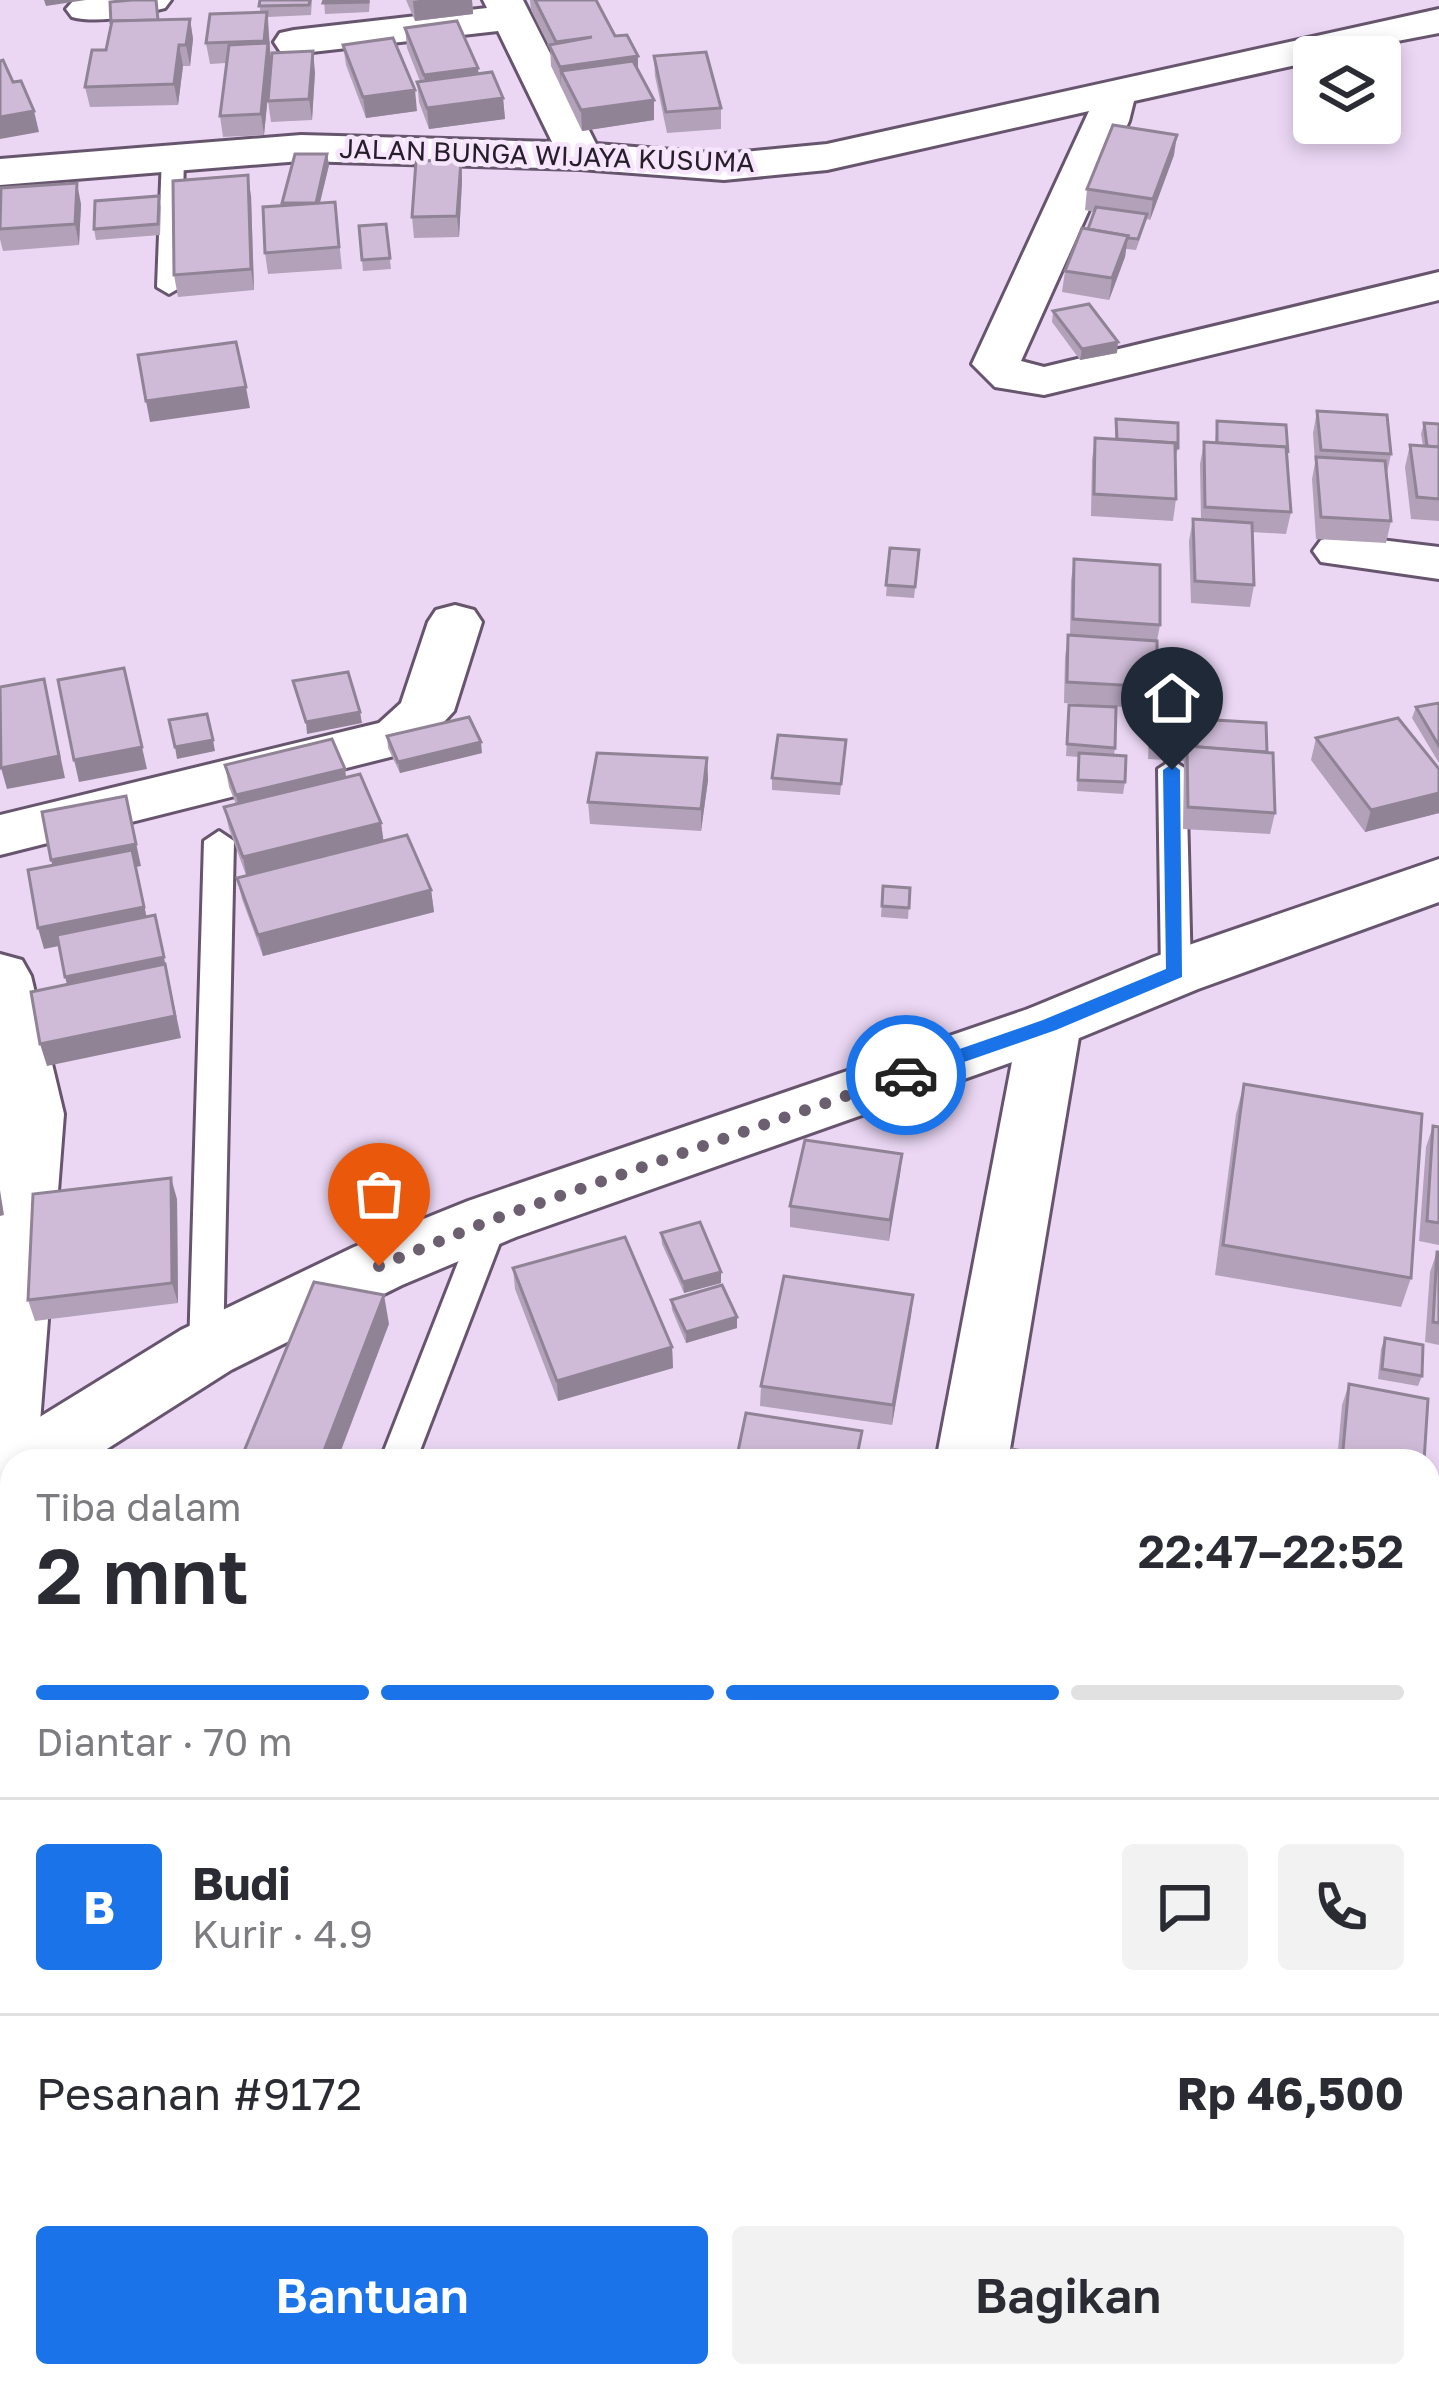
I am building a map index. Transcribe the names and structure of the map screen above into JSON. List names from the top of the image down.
{
  "streets": {
    "street": ["JALAN BUNGA WIJAYA KUSUMA"]
  },
  "page": {
    "heading": ["2 mnt", "Tiba dalam", "22:47–22:52"],
    "panel": [
      "Budi",
      "Kurir · 4.9",
      "Pesanan #9172",
      "Rp 46,500"
    ],
    "bar": "Diantar · 70 m",
    "round": "B",
    "buttons": ["Bantuan", "Bagikan"]
  }
}
